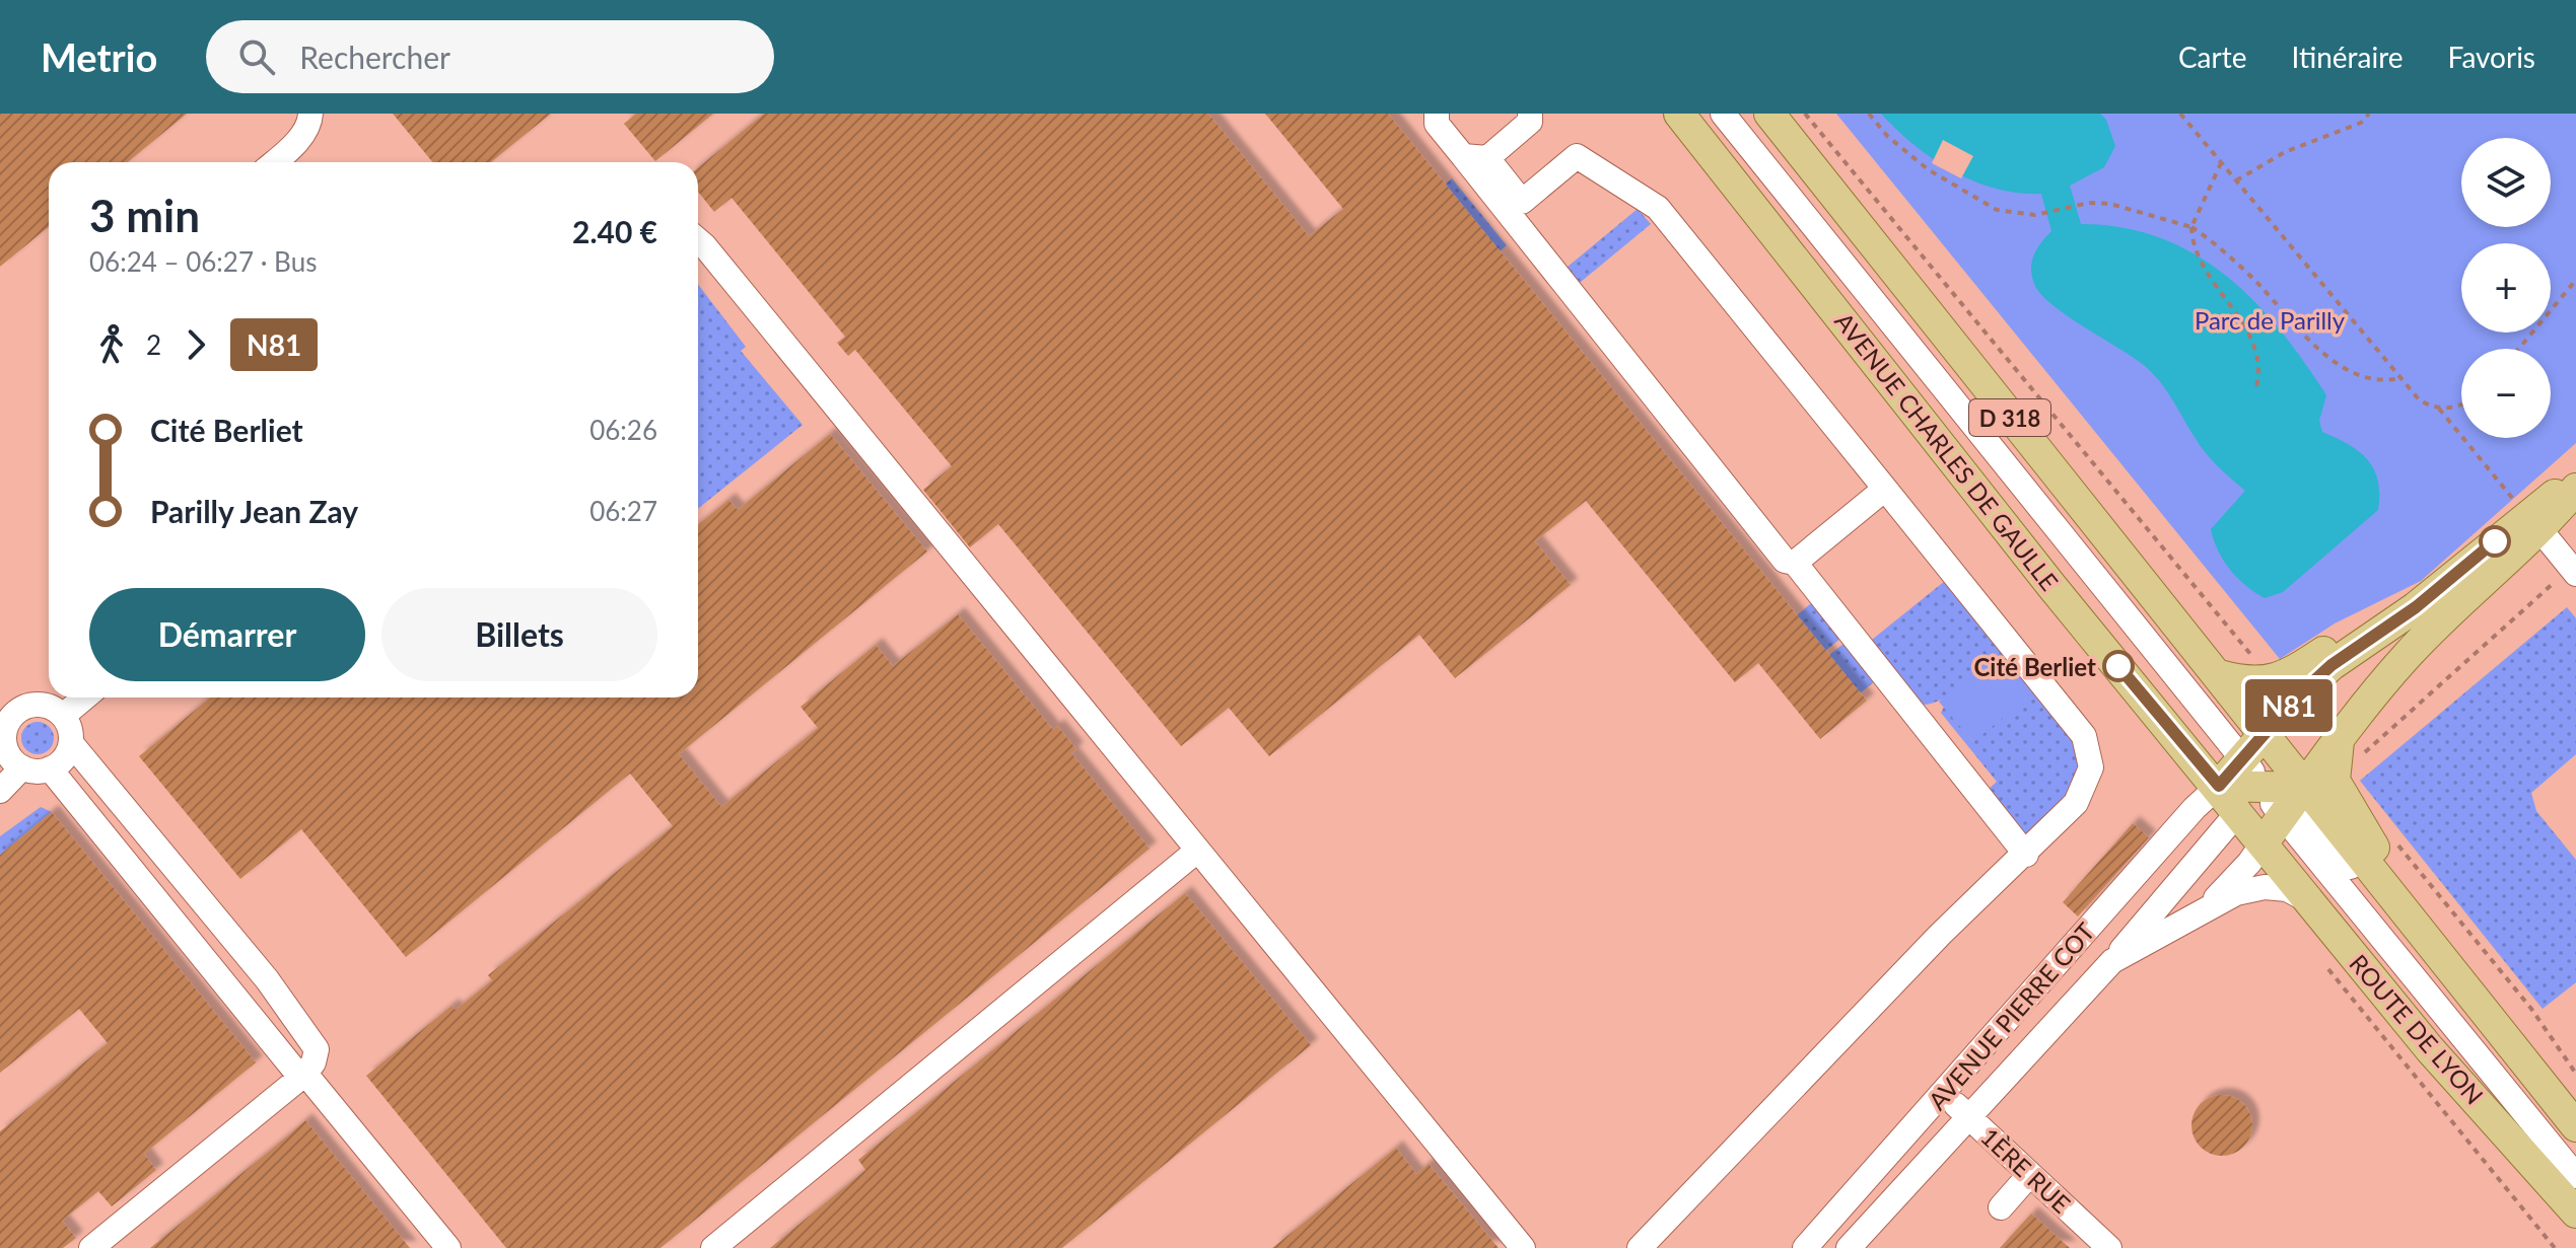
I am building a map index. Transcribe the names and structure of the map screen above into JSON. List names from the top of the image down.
{
  "streets": {
    "main road": ["D 318", "AVENUE CHARLES DE GAULLE", "ROUTE DE LYON"],
    "street": ["AVENUE PIERRE COT", "1ÈRE RUE"]
  },
  "crossings": [
    ["AVENUE CHARLES DE GAULLE", "AVENUE PIERRE COT"],
    ["AVENUE CHARLES DE GAULLE", "ROUTE DE LYON"],
    ["AVENUE PIERRE COT", "ROUTE DE LYON"],
    ["AVENUE PIERRE COT", "1ÈRE RUE"]
  ],
  "parks": ["Parc de Parilly"],
  "places": ["Cité Berliet"],
  "lines": ["bus line N81"],
  "page": {
    "header": "Metrio",
    "search": "Rechercher",
    "nav": ["Carte", "Itinéraire", "Favoris"],
    "on_map": "N81",
    "map_buttons": ["+", "−"],
    "heading": ["3 min", "06:24 – 06:27 · Bus", "2.40 €"],
    "legs": ["2", "N81"],
    "list": [
      {
        "name": "Cité Berliet",
        "value": "06:26"
      },
      {
        "name": "Parilly Jean Zay",
        "value": "06:27"
      }
    ],
    "buttons": ["Démarrer", "Billets"]
  }
}
